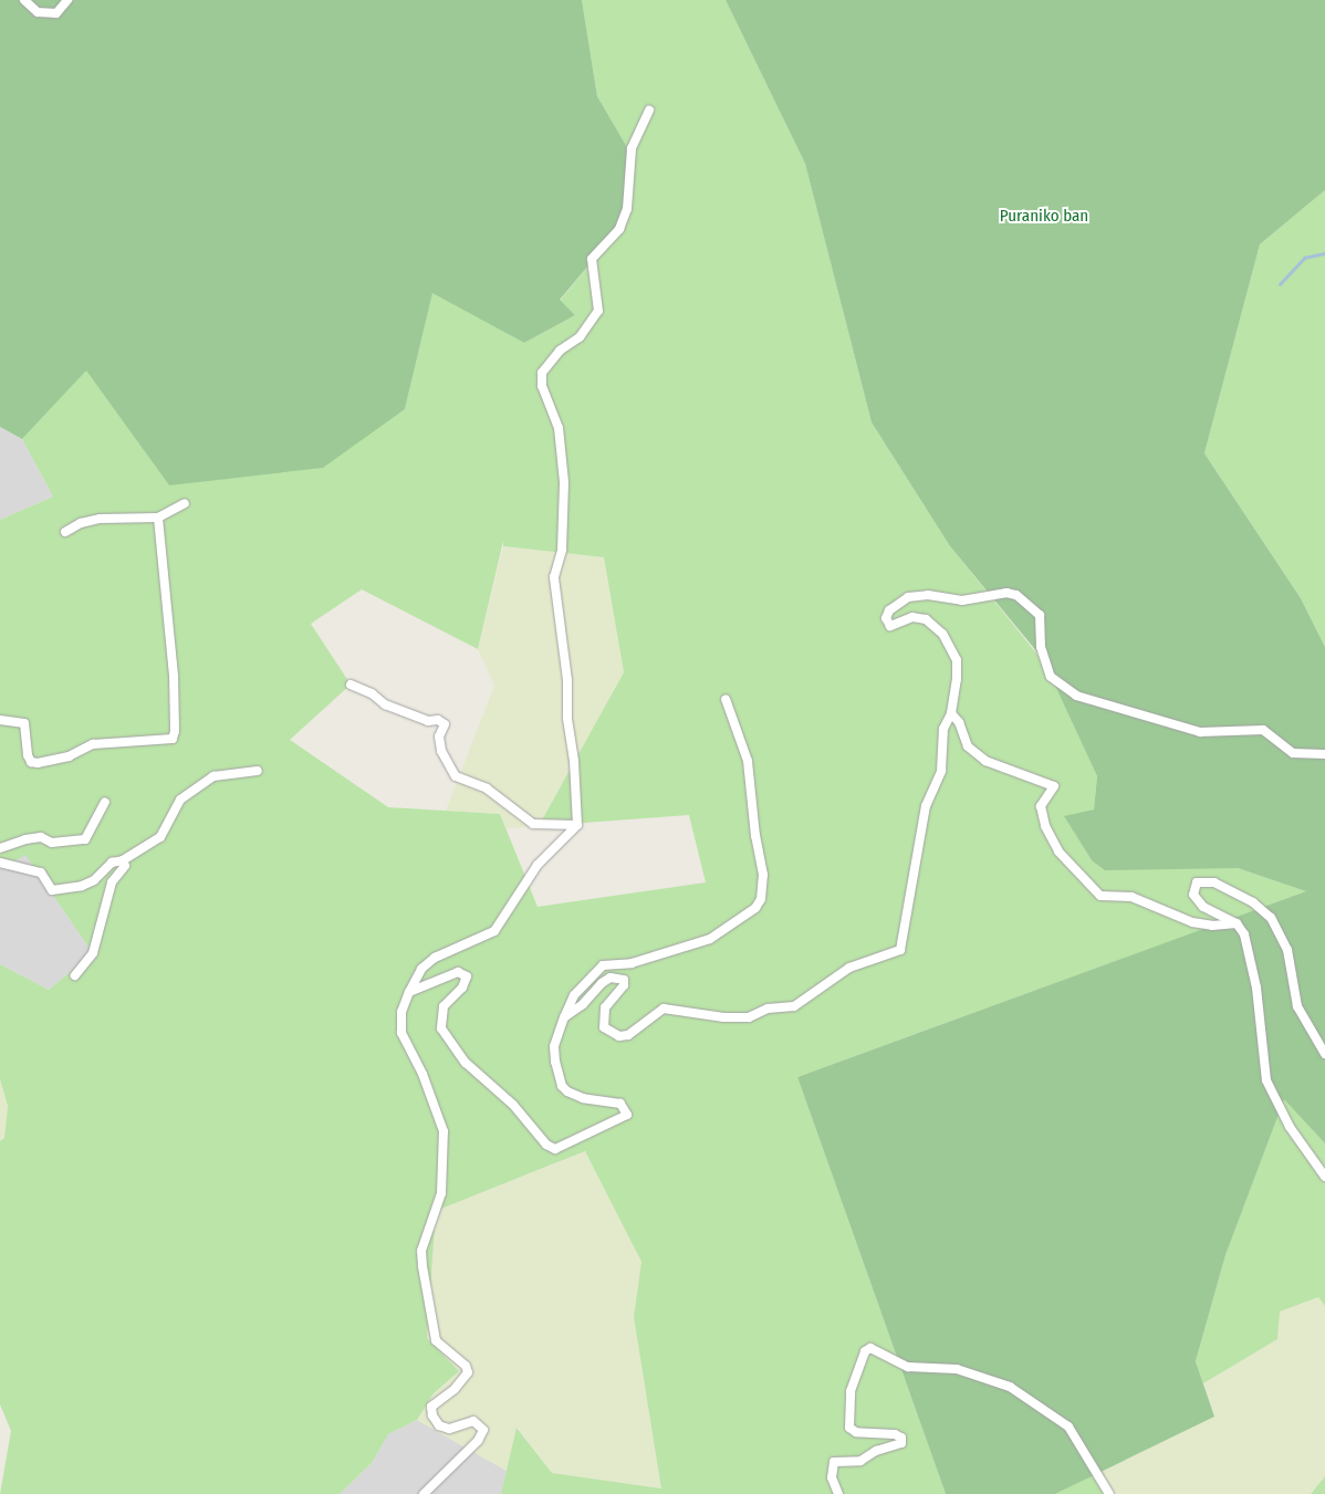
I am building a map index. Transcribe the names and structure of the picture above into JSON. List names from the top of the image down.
{
  "parks": ["Puraniko ban"]
}
